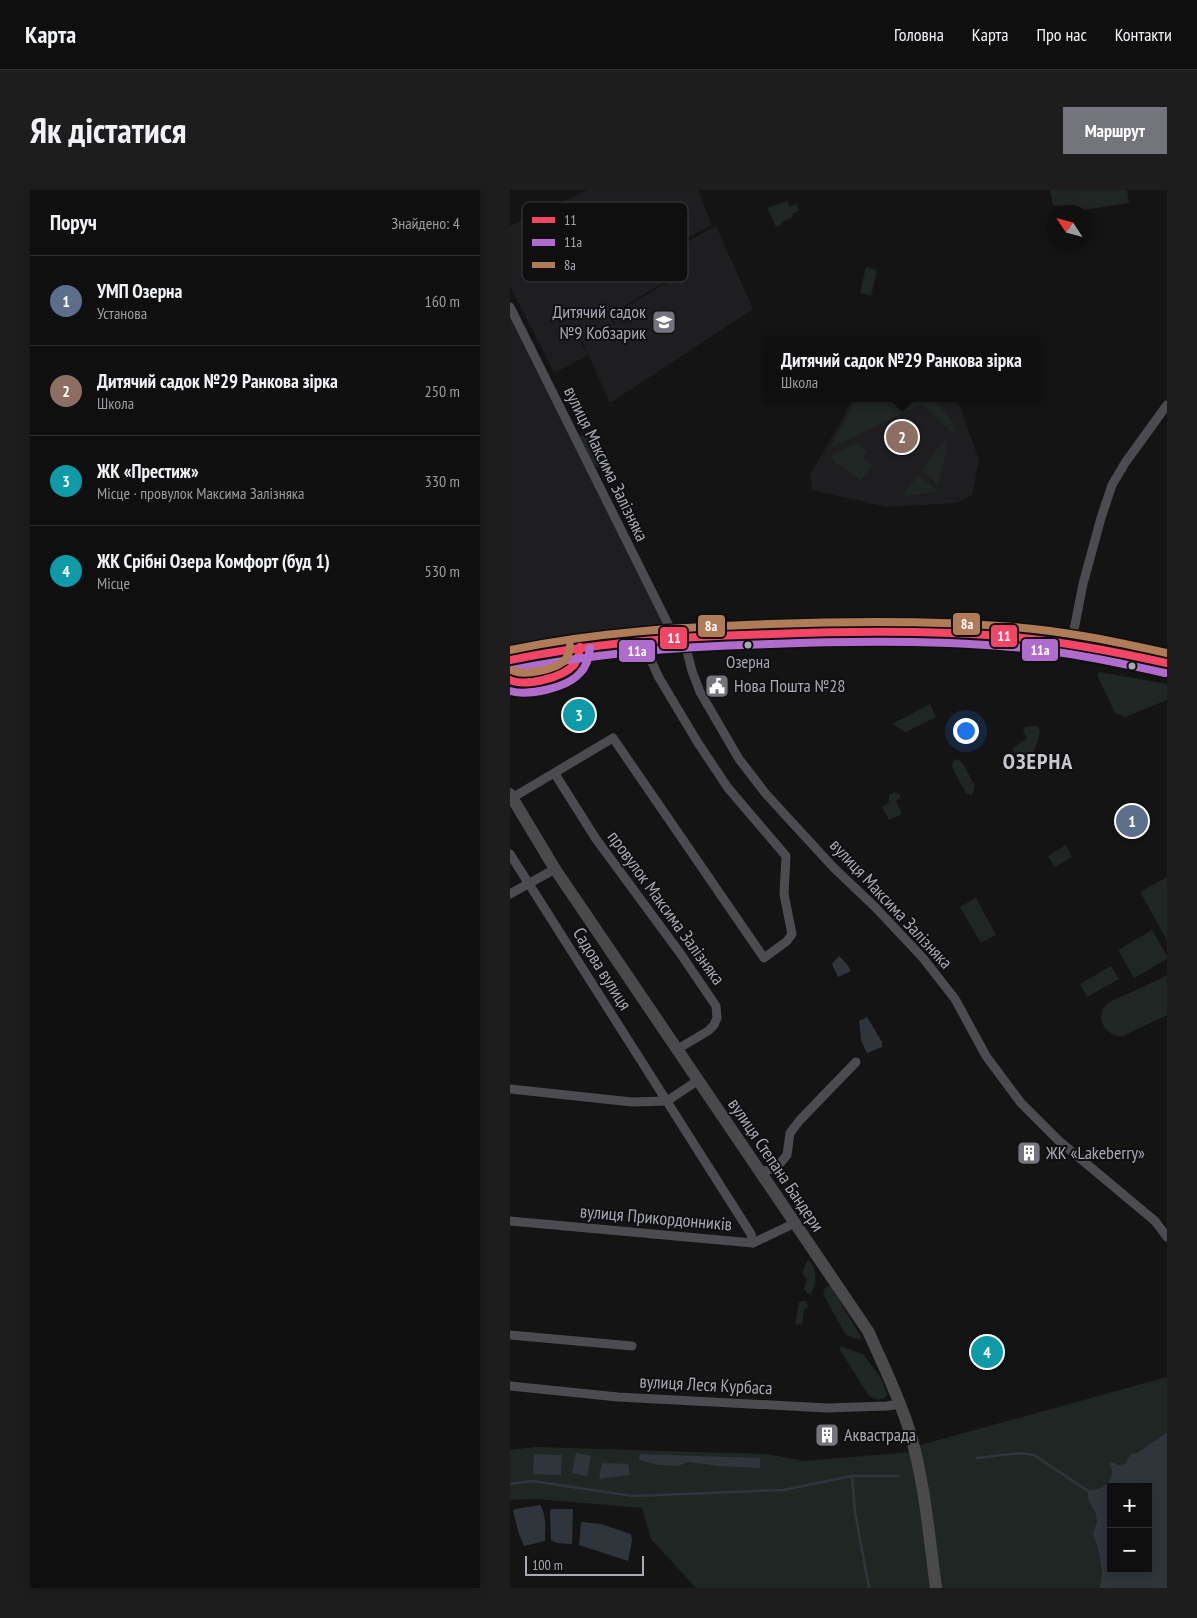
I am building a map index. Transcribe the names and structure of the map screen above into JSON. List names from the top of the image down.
{
  "streets": {
    "main road": ["вулиця Степана Бандери"],
    "street": [
      "вулиця Максима Залізняка",
      "провулок Максима Залізняка",
      "Садова вулиця",
      "вулиця Прикордонників",
      "вулиця Леся Курбаса"
    ]
  },
  "crossings": [
    ["провулок Максима Залізняка", "вулиця Степана Бандери"],
    ["Садова вулиця", "вулиця Прикордонників"],
    ["вулиця Степана Бандери", "вулиця Прикордонників"],
    ["вулиця Степана Бандери", "вулиця Леся Курбаса"]
  ],
  "districts": ["ОЗЕРНА"],
  "places": {
    "school or university": ["Дитячий садок №9 Кобзарик"],
    "other": ["Озерна"],
    "public building": ["Нова Пошта №28"],
    "building": ["ЖК «Lakeberry»", "Аквастрада"]
  },
  "lines": ["transit line 8а", "transit line 11", "transit line 11а"],
  "legend": ["11", "11а", "8а"],
  "scale_bar": "100 m",
  "north": "top left",
  "page": {
    "header": "Карта",
    "nav": [
      "Головна",
      "Карта",
      "Про нас",
      "Контакти"
    ],
    "title": "Як дістатися",
    "buttons": "Маршрут",
    "heading": ["Поруч", "Знайдено: 4"],
    "list": [
      {
        "mark": "1",
        "name": "УМП Озерна",
        "note": "Установа",
        "value": "160 m"
      },
      {
        "mark": "2",
        "name": "Дитячий садок №29 Ранкова зірка",
        "note": "Школа",
        "value": "250 m"
      },
      {
        "mark": "3",
        "name": "ЖК «Престиж»",
        "note": "Місце · провулок Максима Залізняка",
        "value": "330 m"
      },
      {
        "mark": "4",
        "name": "ЖК Срібні Озера Комфорт (буд 1)",
        "note": "Місце",
        "value": "530 m"
      }
    ],
    "popup": ["Дитячий садок №29 Ранкова зірка", "Школа"],
    "pins": [
      "2",
      "3",
      "1",
      "4"
    ],
    "map_buttons": ["+", "−"],
    "scale": "100 m"
  }
}
